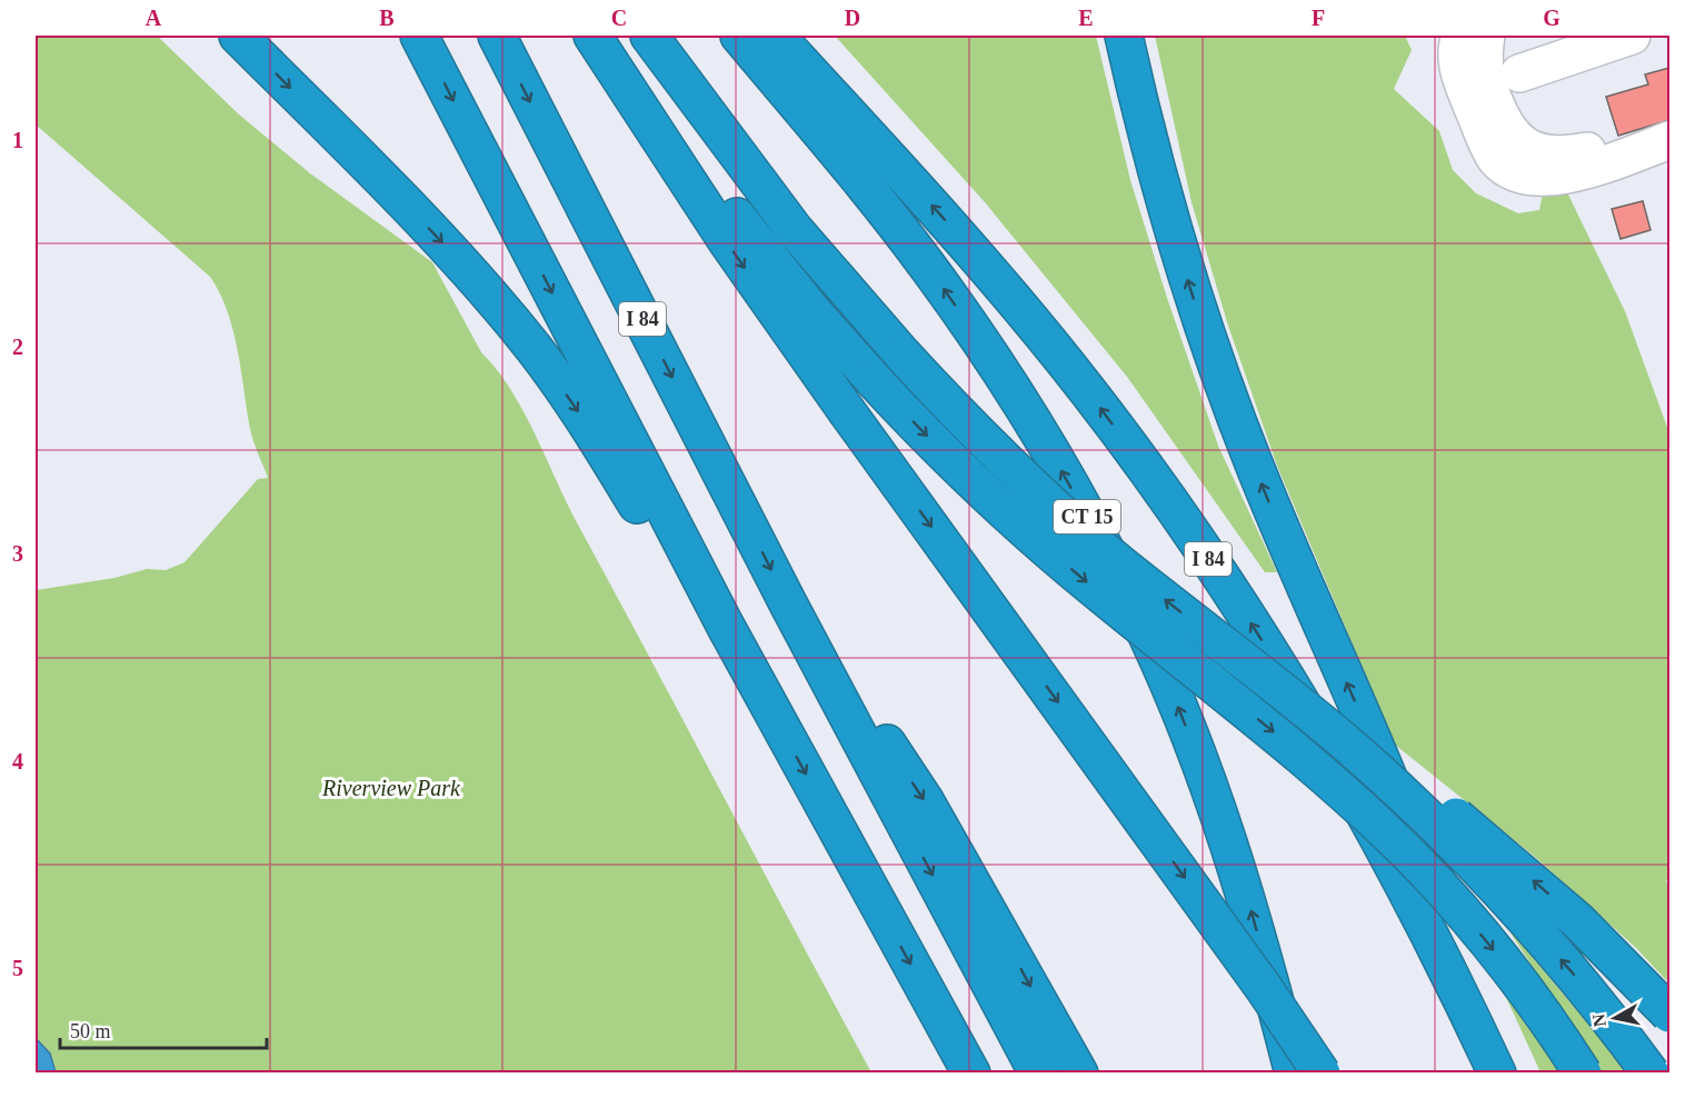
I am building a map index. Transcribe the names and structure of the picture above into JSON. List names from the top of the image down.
{
  "streets": {
    "highway": ["I 84", "CT 15"]
  },
  "parks": ["Riverview Park"],
  "scale_bar": "50 m",
  "north": "left",
  "grid": {
    "columns": [
      "A",
      "B",
      "C",
      "D",
      "E",
      "F",
      "G"
    ],
    "rows": [
      "1",
      "2",
      "3",
      "4",
      "5"
    ]
  }
}
